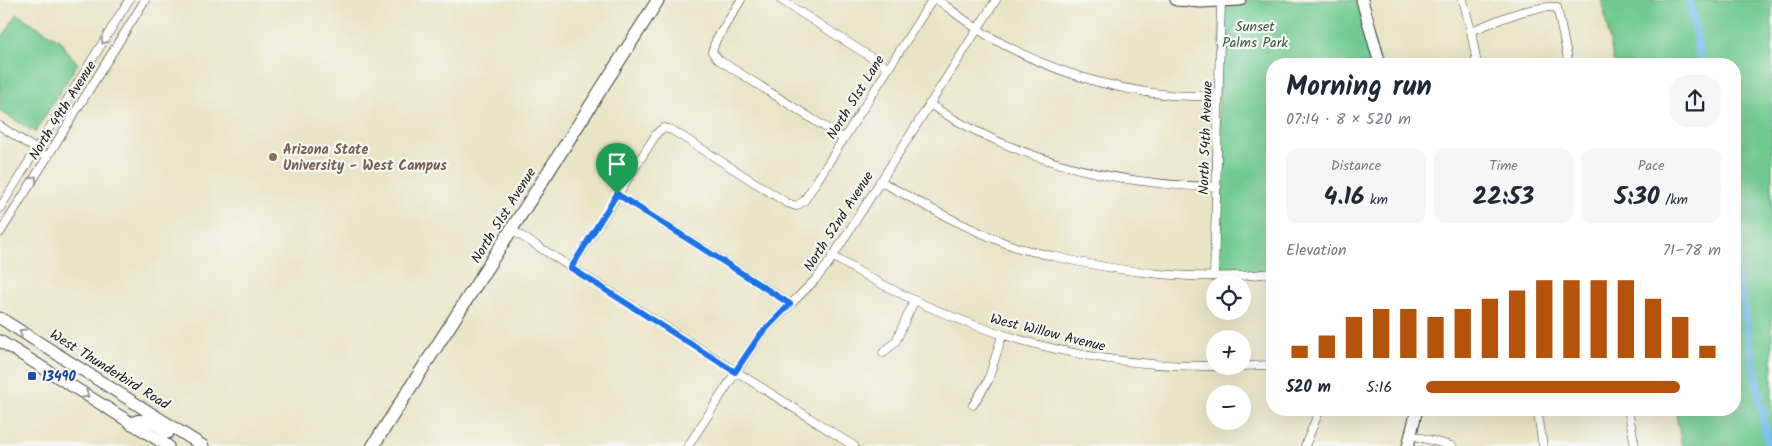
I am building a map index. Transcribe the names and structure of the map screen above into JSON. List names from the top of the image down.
{
  "streets": {
    "main road": ["North 51st Avenue", "West Thunderbird Road"],
    "street": [
      "North 51st Lane",
      "North 49th Avenue",
      "North 54th Avenue",
      "North 52nd Avenue",
      "West Willow Avenue"
    ]
  },
  "crossings": [
    ["North 52nd Avenue", "West Willow Avenue"]
  ],
  "parks": ["Sunset Palms Park"],
  "places": {
    "other": ["Arizona State University - West Campus"],
    "transit": ["13490"]
  },
  "page": {
    "heading": ["Morning run", "07:14 · 8 × 520 m"],
    "stats": [
      ["Distance", "4.16 km"],
      ["Time", "22:53"],
      ["Pace", "5:30 /km"]
    ],
    "chart": ["Elevation", "71–78 m"],
    "map_buttons": ["+", "−"],
    "list": [
      {
        "name": "520 m",
        "note": "5:16"
      }
    ]
  }
}
